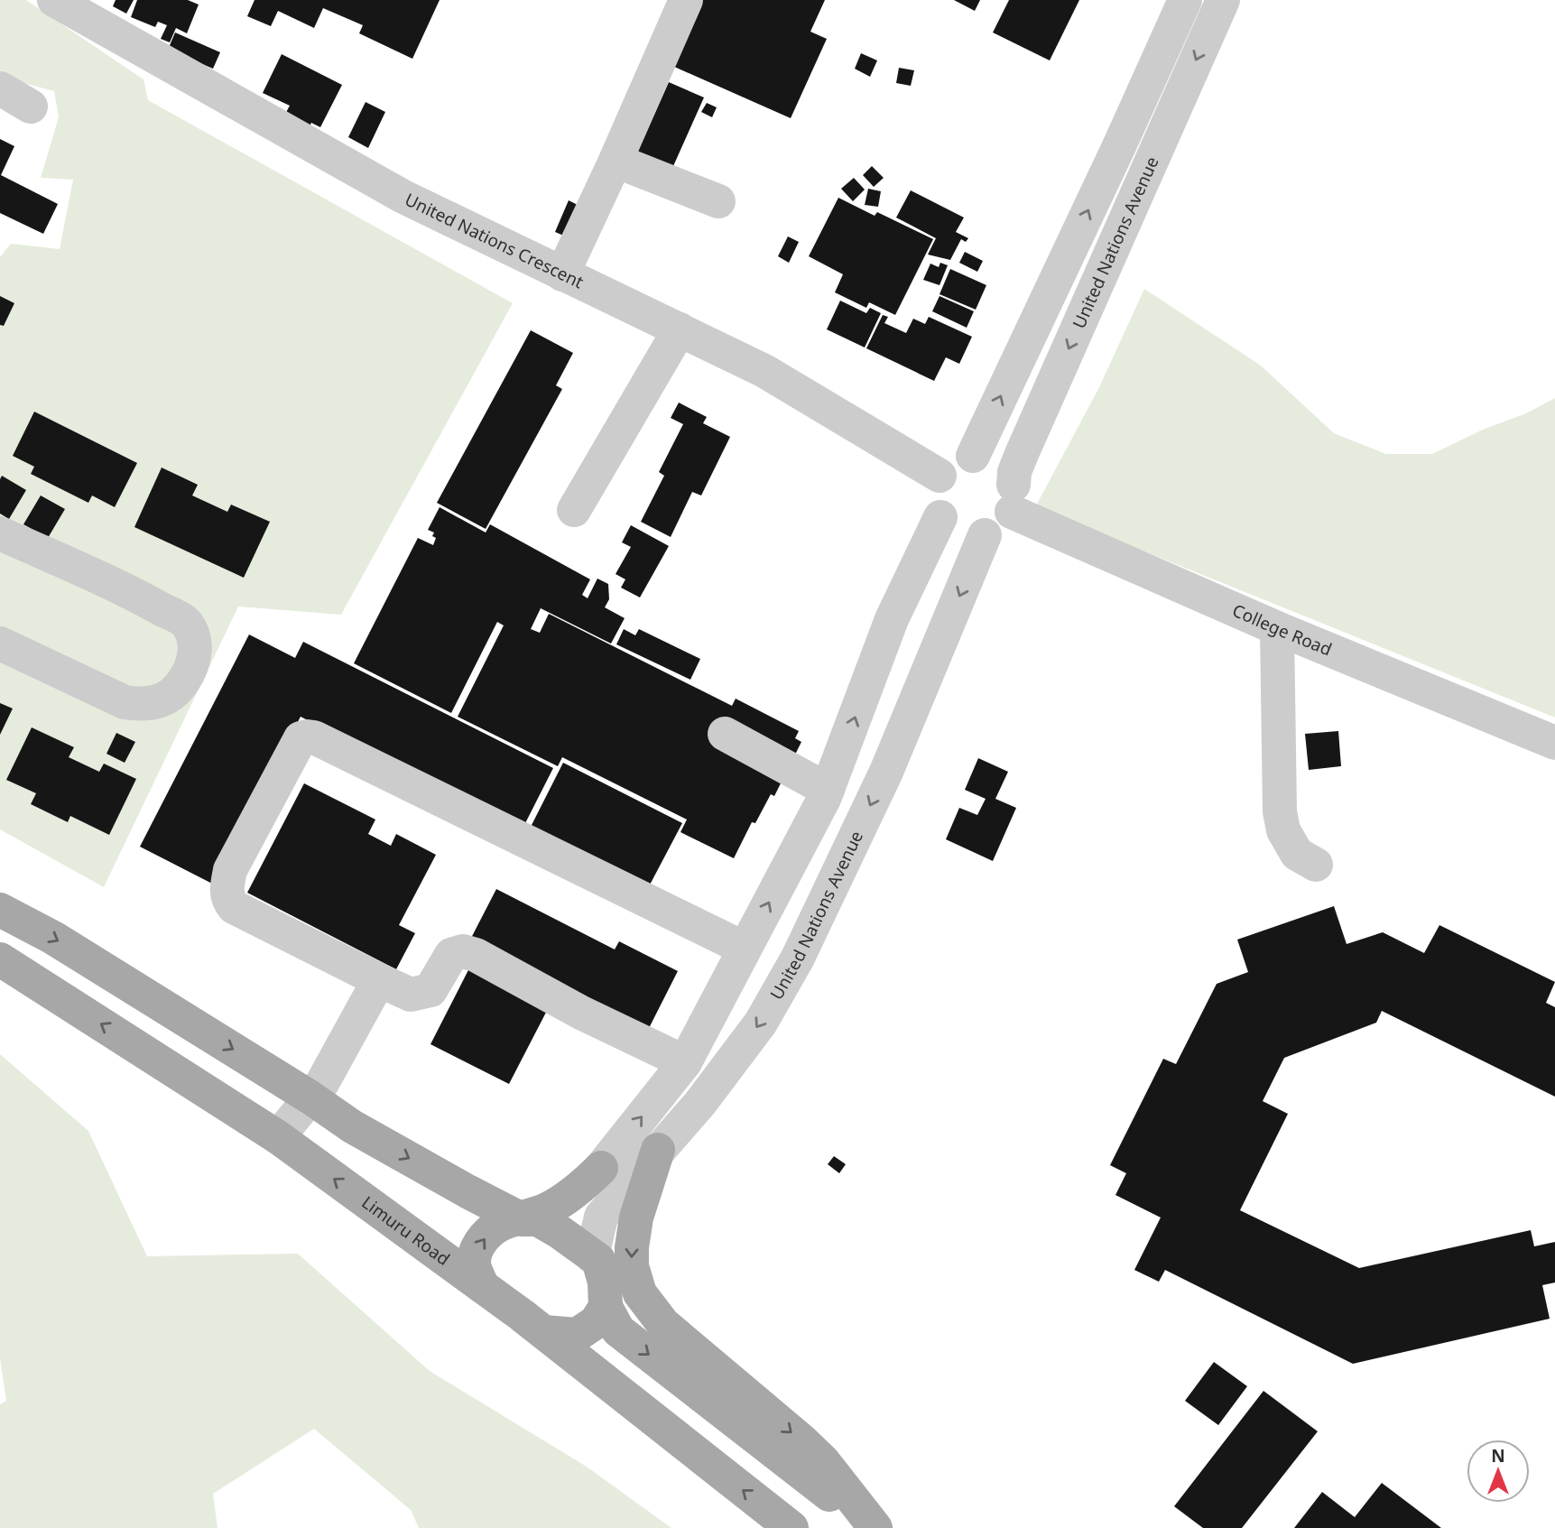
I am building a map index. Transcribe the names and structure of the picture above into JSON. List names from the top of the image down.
{
  "streets": {
    "main road": ["Limuru Road"],
    "street": ["United Nations Crescent", "United Nations Avenue", "College Road"]
  },
  "crossings": [
    ["United Nations Crescent", "United Nations Avenue"],
    ["United Nations Crescent", "College Road"],
    ["United Nations Avenue", "College Road"],
    ["United Nations Avenue", "Limuru Road"]
  ],
  "north": "top"
}
